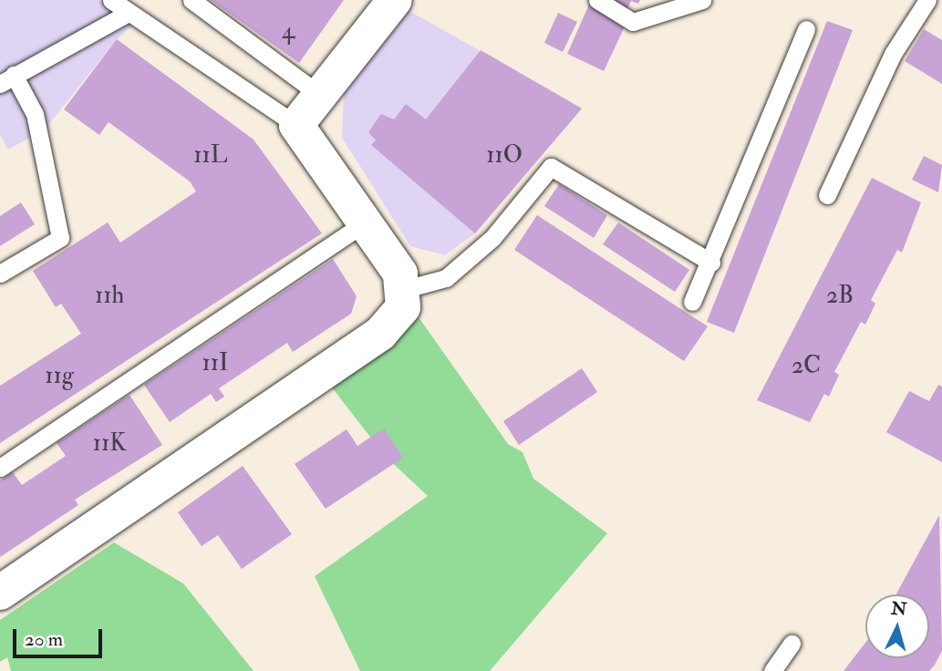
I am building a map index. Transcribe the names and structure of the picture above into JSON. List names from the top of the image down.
{
  "house_numbers": [
    "4",
    "11L",
    "11O",
    "11h",
    "2B",
    "11I",
    "2C",
    "11g",
    "11K"
  ],
  "scale_bar": "20 m",
  "north": "top"
}
